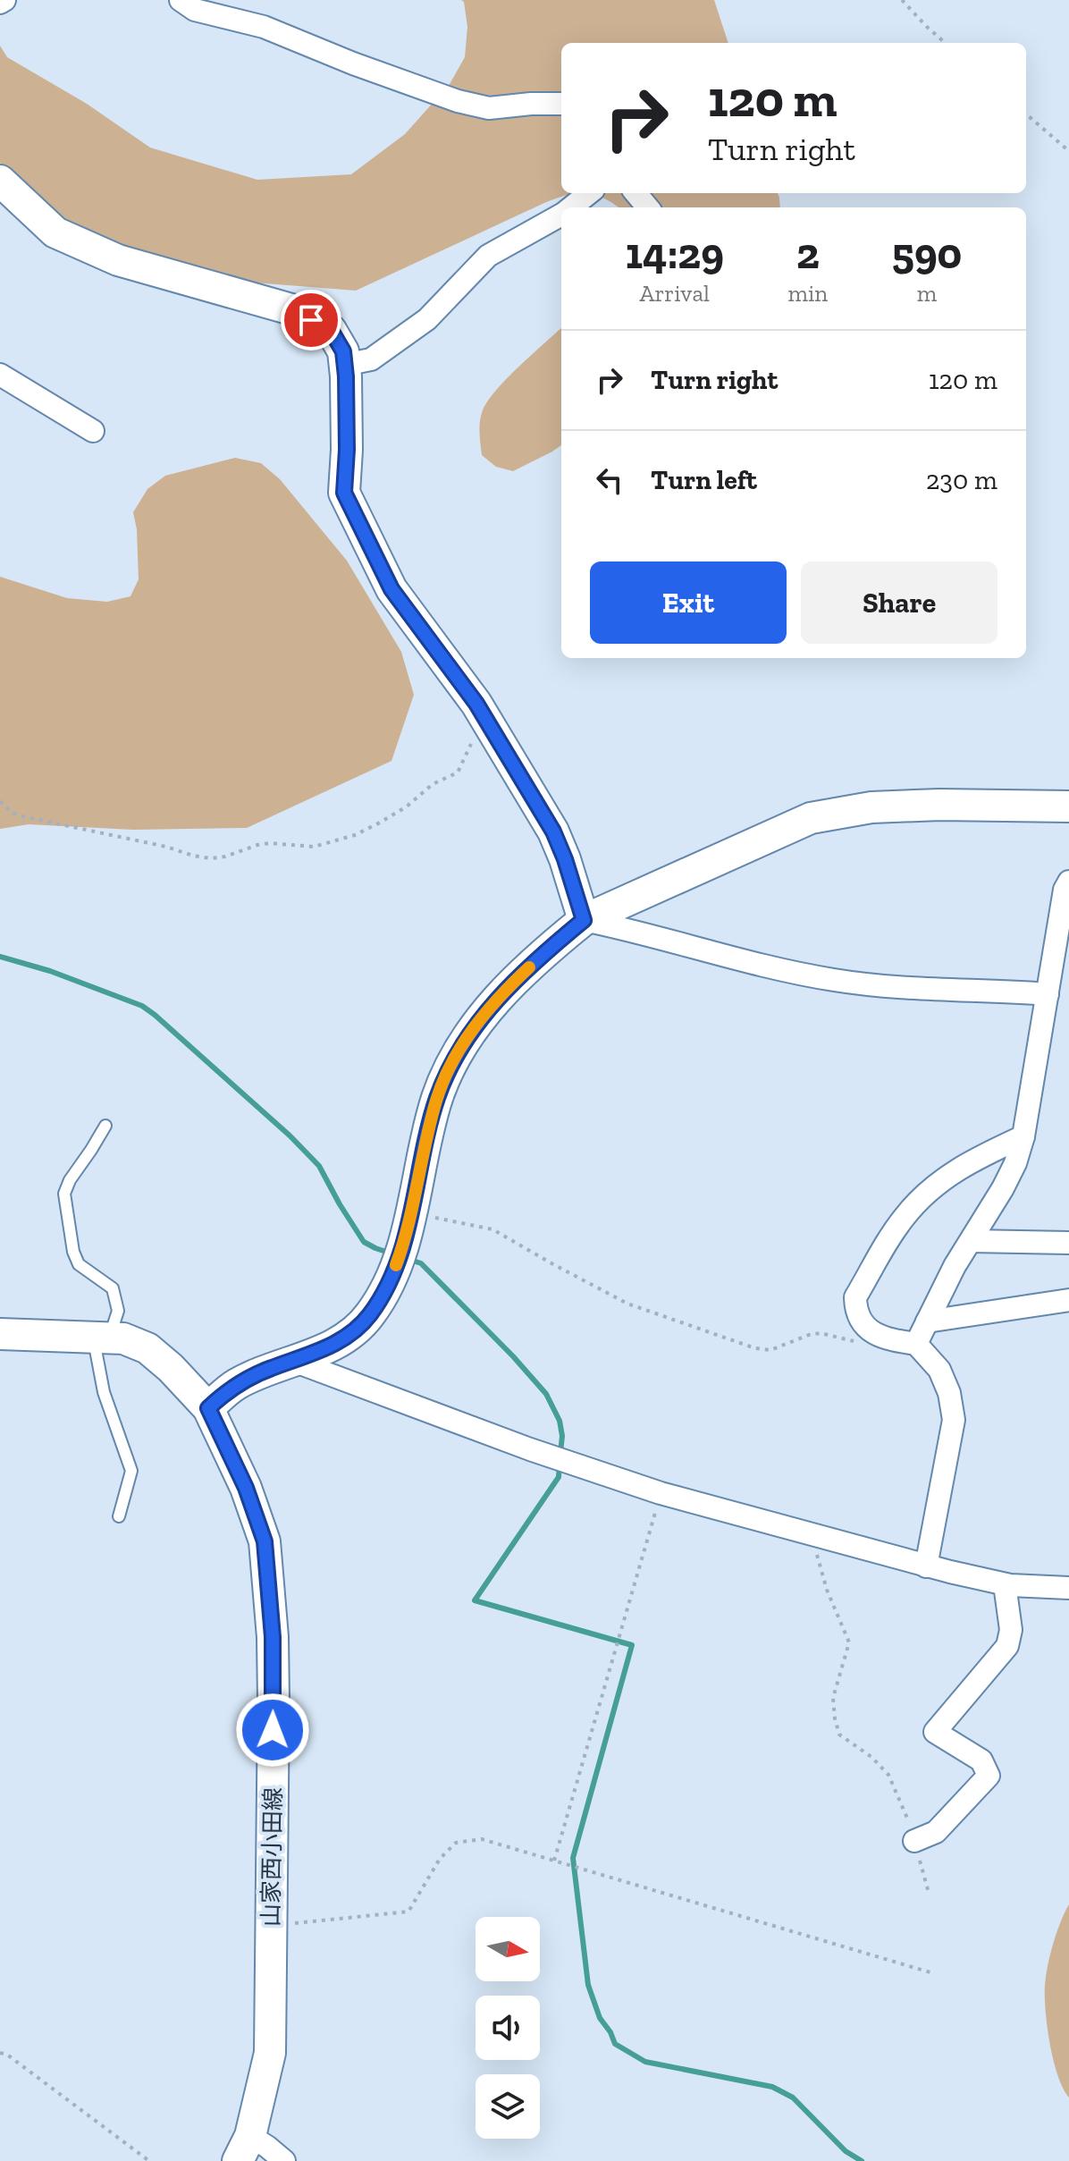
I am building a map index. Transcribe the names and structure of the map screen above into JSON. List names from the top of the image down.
{
  "streets": {
    "street": ["山家西小田線"]
  },
  "north": "right",
  "page": {
    "turn": ["120 m", "Turn right"],
    "eta": [
      "14:29",
      "Arrival",
      "2",
      "min",
      "590",
      "m"
    ],
    "list": [
      {
        "name": "Turn right",
        "value": "120 m"
      },
      {
        "name": "Turn left",
        "value": "230 m"
      }
    ],
    "buttons": ["Exit", "Share"]
  }
}
